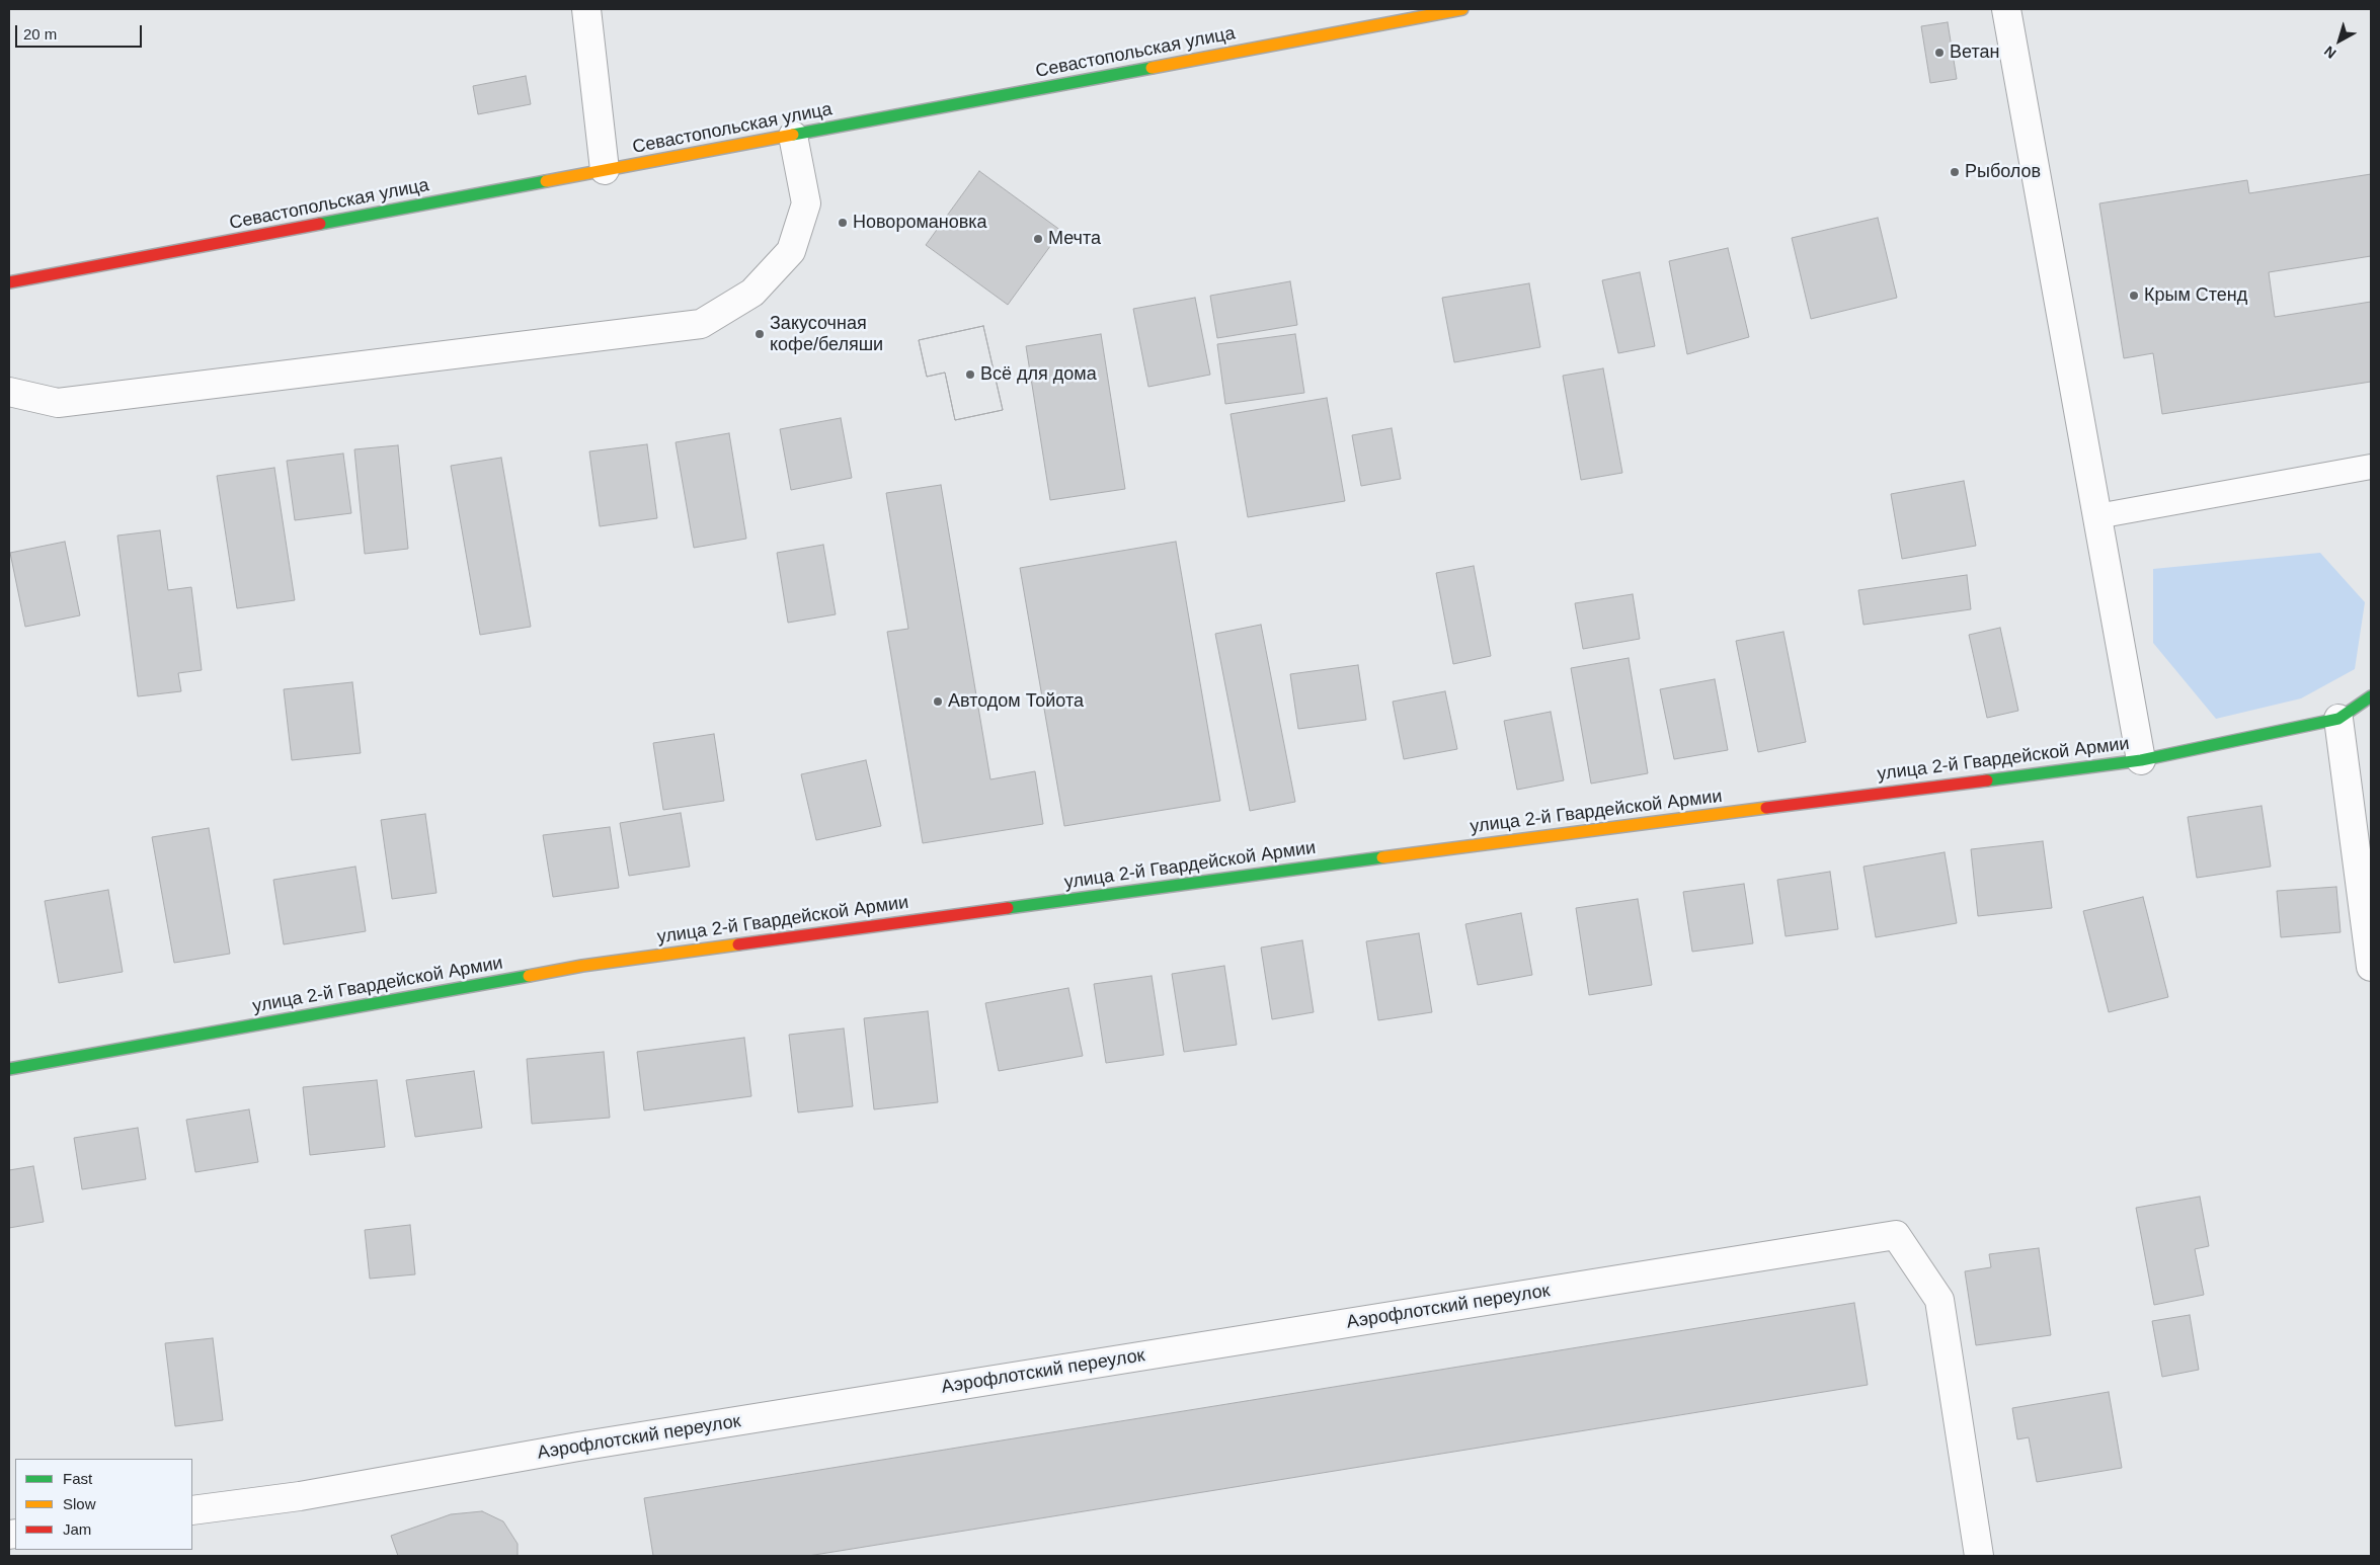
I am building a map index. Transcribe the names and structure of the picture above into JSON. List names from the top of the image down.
{
  "streets": {
    "street": ["Севастопольская улица", "улица 2-й Гвардейской Армии", "Аэрофлотский переулок"]
  },
  "places": [
    "Ветан",
    "Рыболов",
    "Новоромановка",
    "Мечта",
    "Крым Стенд",
    "Закусочная кофе/беляши",
    "Всё для дома",
    "Автодом Тойота"
  ],
  "legend": ["Fast", "Slow", "Jam"],
  "scale_bar": "20 m",
  "north": "bottom left"
}
